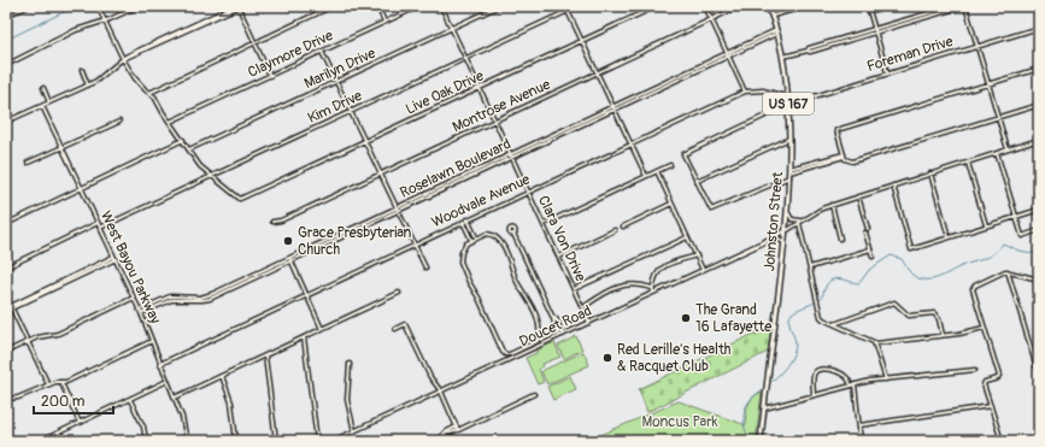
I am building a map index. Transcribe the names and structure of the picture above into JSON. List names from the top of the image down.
{
  "streets": {
    "main road": ["US 167", "Johnston Street"],
    "street": [
      "Claymore Drive",
      "Foreman Drive",
      "Marilyn Drive",
      "Live Oak Drive",
      "Montrose Avenue",
      "Kim Drive",
      "Roselawn Boulevard",
      "Woodvale Avenue",
      "Clara Von Drive",
      "West Bayou Parkway",
      "Doucet Road"
    ]
  },
  "crossings": [
    ["Foreman Drive", "Woodvale Avenue"],
    ["Foreman Drive", "Johnston Street"],
    ["Marilyn Drive", "Clara Von Drive"],
    ["Live Oak Drive", "Kim Drive"],
    ["Live Oak Drive", "Clara Von Drive"],
    ["Montrose Avenue", "Clara Von Drive"],
    ["Kim Drive", "Clara Von Drive"],
    ["Kim Drive", "West Bayou Parkway"],
    ["Roselawn Boulevard", "Johnston Street"],
    ["Roselawn Boulevard", "Clara Von Drive"],
    ["Roselawn Boulevard", "West Bayou Parkway"],
    ["Woodvale Avenue", "Johnston Street"],
    ["Woodvale Avenue", "Clara Von Drive"],
    ["Woodvale Avenue", "West Bayou Parkway"],
    ["Johnston Street", "Doucet Road"],
    ["Clara Von Drive", "Doucet Road"]
  ],
  "parks": ["Moncus Park"],
  "places": ["Grace Presbyterian Church", "The Grand 16 Lafayette", "Red Lerille's Health & Racquet Club"],
  "scale_bar": "200 m"
}
